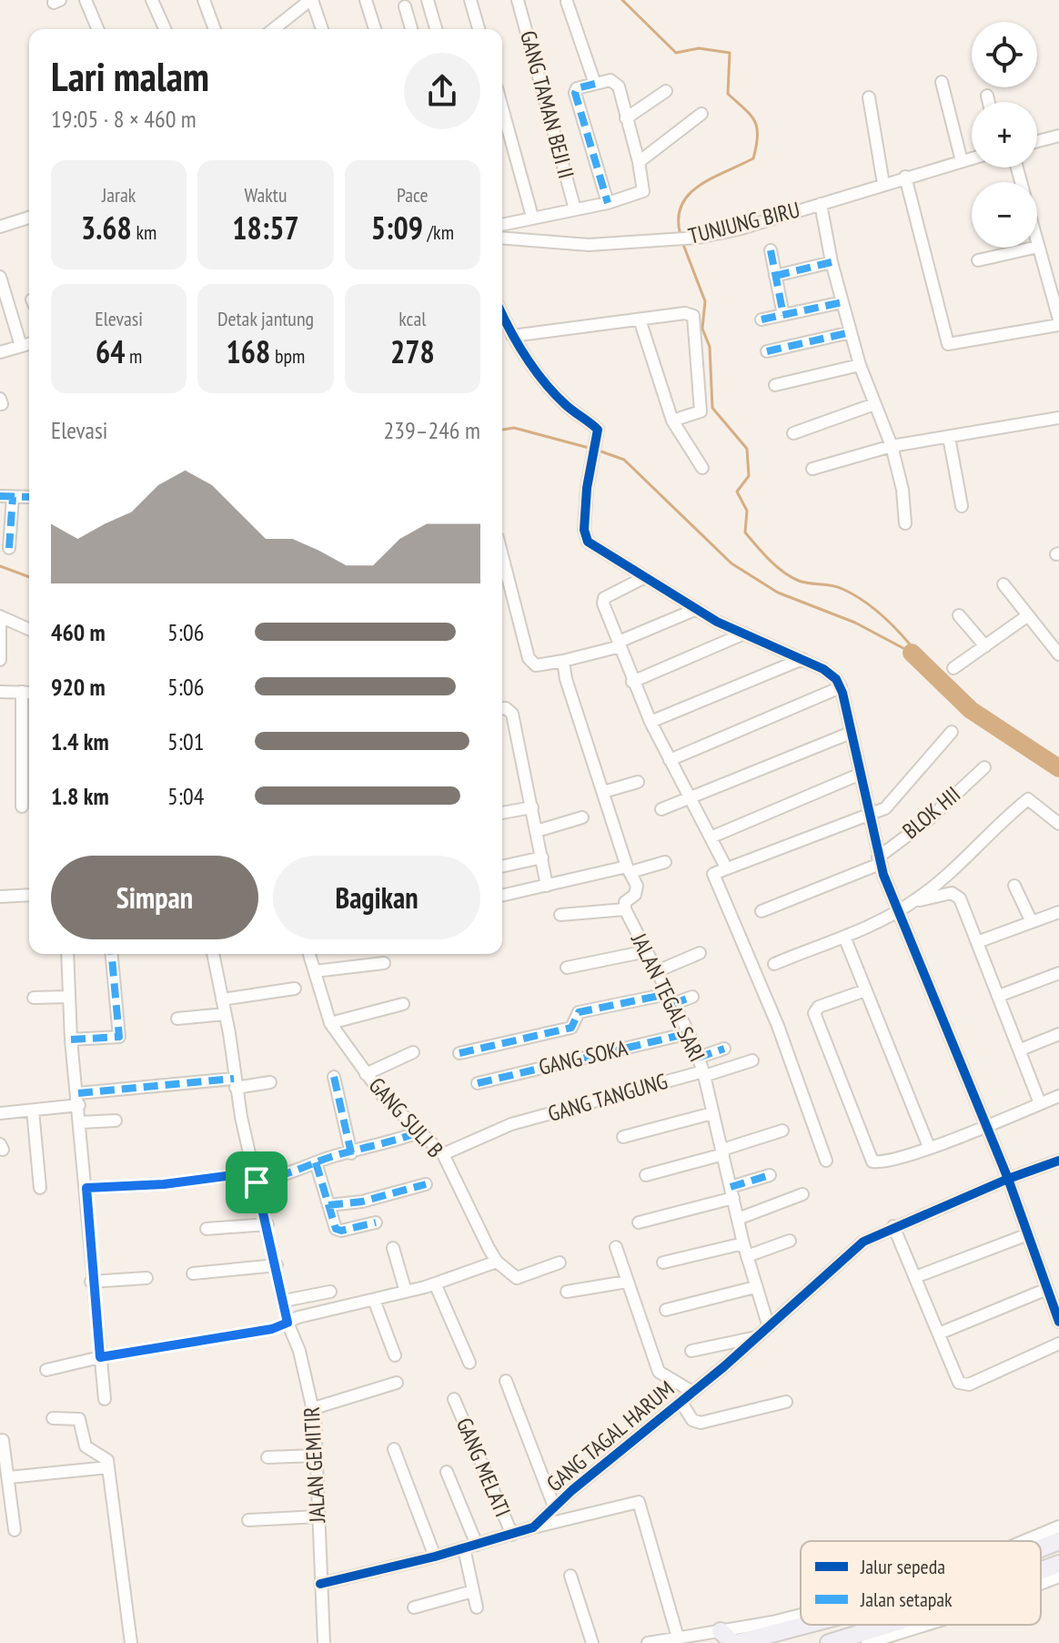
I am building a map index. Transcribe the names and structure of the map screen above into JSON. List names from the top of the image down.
{
  "streets": {
    "street": [
      "GANG TAMAN BEJI II",
      "TUNJUNG BIRU",
      "BLOK HII",
      "JALAN TEGAL SARI",
      "GANG SOKA",
      "GANG TANGUNG",
      "GANG SULI B",
      "GANG TAGAL HARUM",
      "JALAN GEMITIR",
      "GANG MELATI"
    ]
  },
  "crossings": [
    ["JALAN TEGAL SARI", "GANG SOKA"],
    ["JALAN TEGAL SARI", "GANG TANGUNG"],
    ["JALAN TEGAL SARI", "GANG TAGAL HARUM"],
    ["GANG TANGUNG", "GANG SULI B"],
    ["GANG TAGAL HARUM", "JALAN GEMITIR"],
    ["GANG TAGAL HARUM", "GANG MELATI"]
  ],
  "legend": ["Jalur sepeda", "Jalan setapak"],
  "page": {
    "map_buttons": ["+", "−"],
    "heading": ["Lari malam", "19:05 · 8 × 460 m"],
    "stats": [
      ["Jarak", "3.68 km"],
      ["Waktu", "18:57"],
      ["Pace", "5:09 /km"],
      ["Elevasi", "64 m"],
      ["Detak jantung", "168 bpm"],
      ["kcal", "278"]
    ],
    "chart": ["Elevasi", "239–246 m"],
    "list": [
      {
        "name": "460 m",
        "note": "5:06"
      },
      {
        "name": "920 m",
        "note": "5:06"
      },
      {
        "name": "1.4 km",
        "note": "5:01"
      },
      {
        "name": "1.8 km",
        "note": "5:04"
      }
    ],
    "buttons": ["Simpan", "Bagikan"]
  }
}
